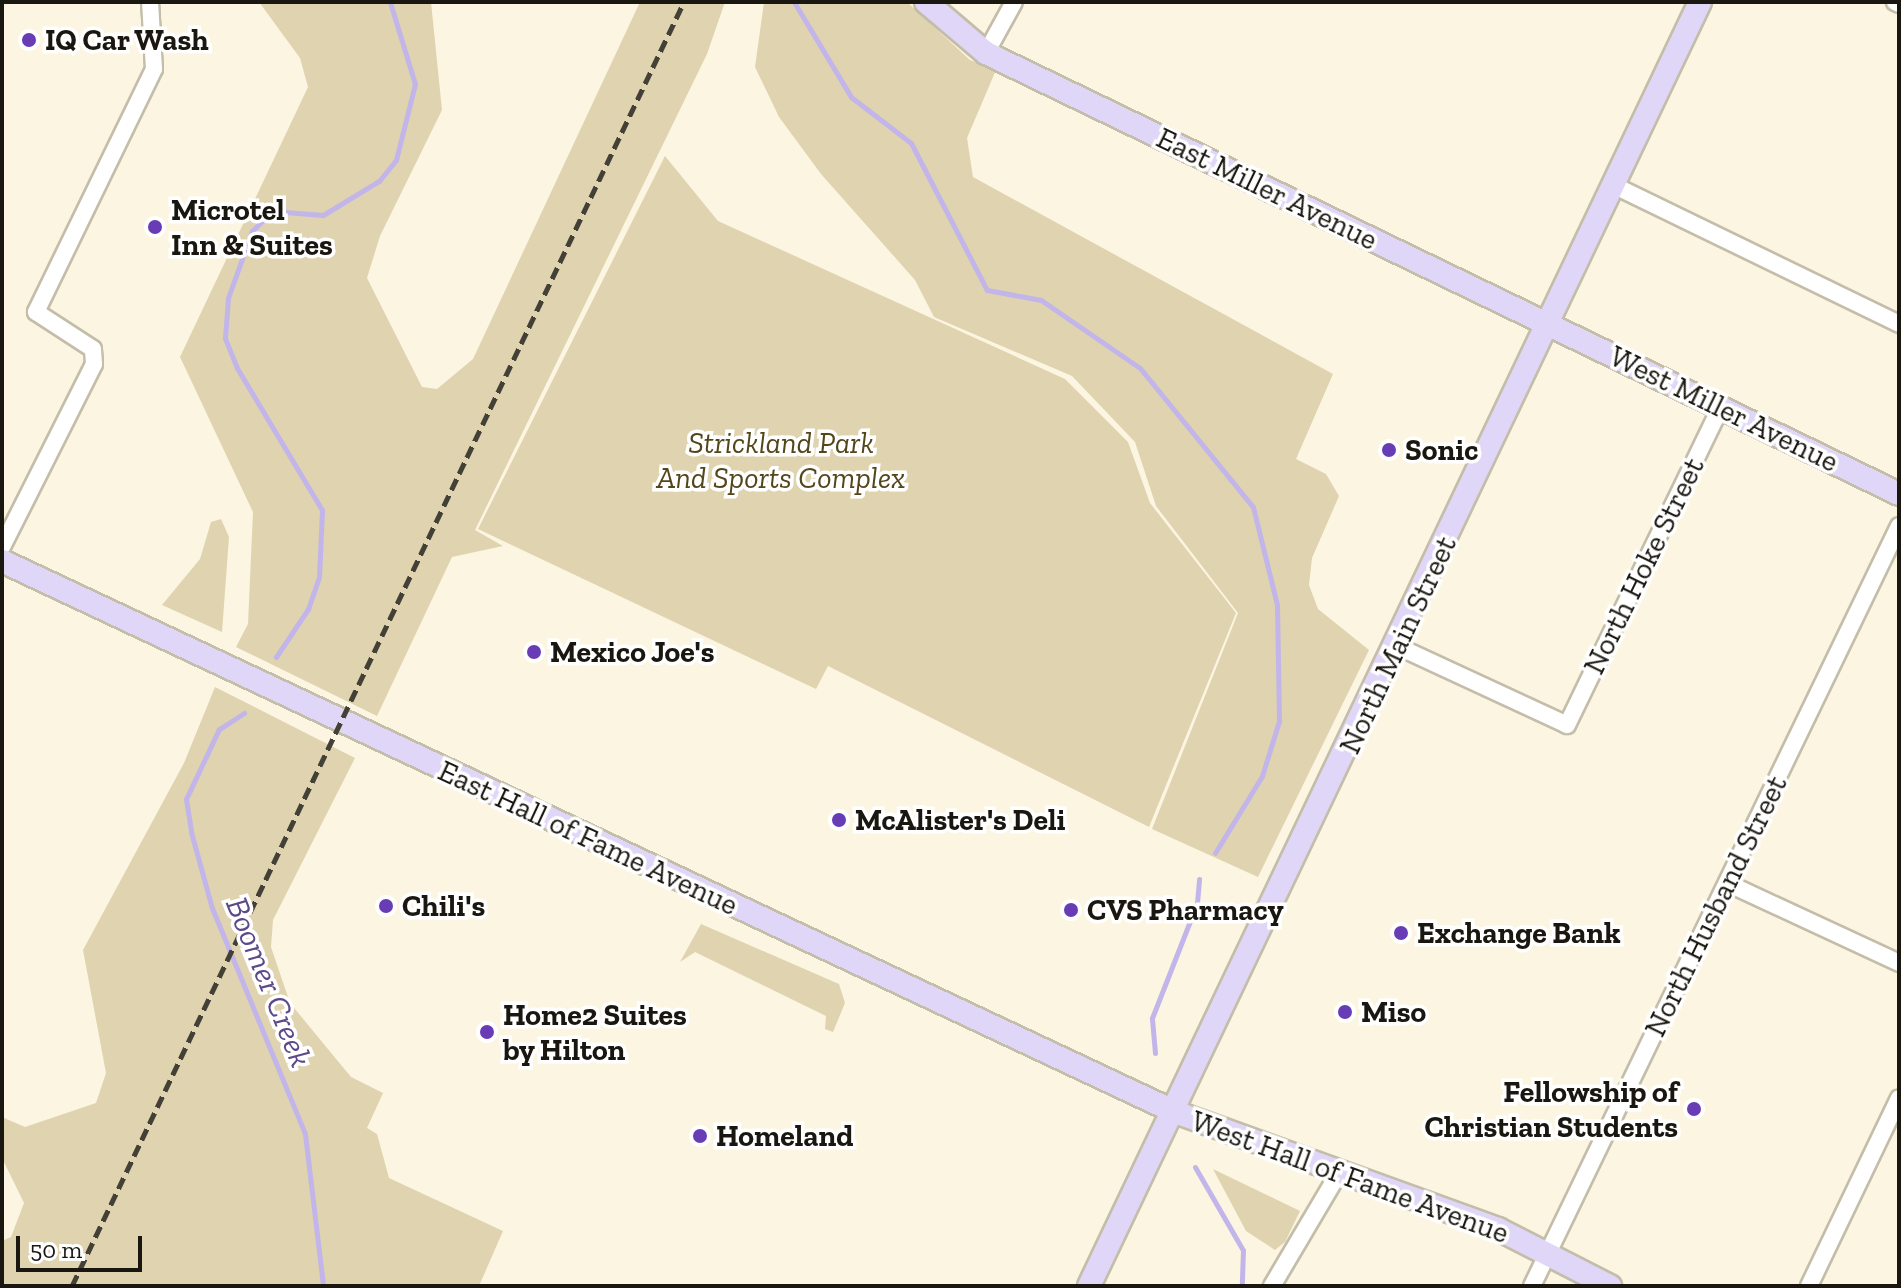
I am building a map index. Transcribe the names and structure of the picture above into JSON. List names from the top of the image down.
{
  "streets": {
    "main road": [
      "East Miller Avenue",
      "West Miller Avenue",
      "North Main Street",
      "East Hall of Fame Avenue",
      "West Hall of Fame Avenue"
    ],
    "street": ["North Hoke Street", "North Husband Street"]
  },
  "crossings": [
    ["East Miller Avenue", "West Miller Avenue"],
    ["East Miller Avenue", "North Main Street"],
    ["West Miller Avenue", "North Hoke Street"],
    ["West Miller Avenue", "North Main Street"],
    ["North Hoke Street", "North Main Street"],
    ["North Main Street", "East Hall of Fame Avenue"],
    ["North Main Street", "West Hall of Fame Avenue"],
    ["East Hall of Fame Avenue", "West Hall of Fame Avenue"],
    ["North Husband Street", "West Hall of Fame Avenue"]
  ],
  "water": ["Boomer Creek"],
  "parks": ["Strickland Park And Sports Complex"],
  "places": [
    "IQ Car Wash",
    "Microtel Inn & Suites",
    "Sonic",
    "Mexico Joe's",
    "McAlister's Deli",
    "Chili's",
    "CVS Pharmacy",
    "Exchange Bank",
    "Miso",
    "Home2 Suites by Hilton",
    "Fellowship of Christian Students",
    "Homeland"
  ],
  "scale_bar": "50 m"
}
